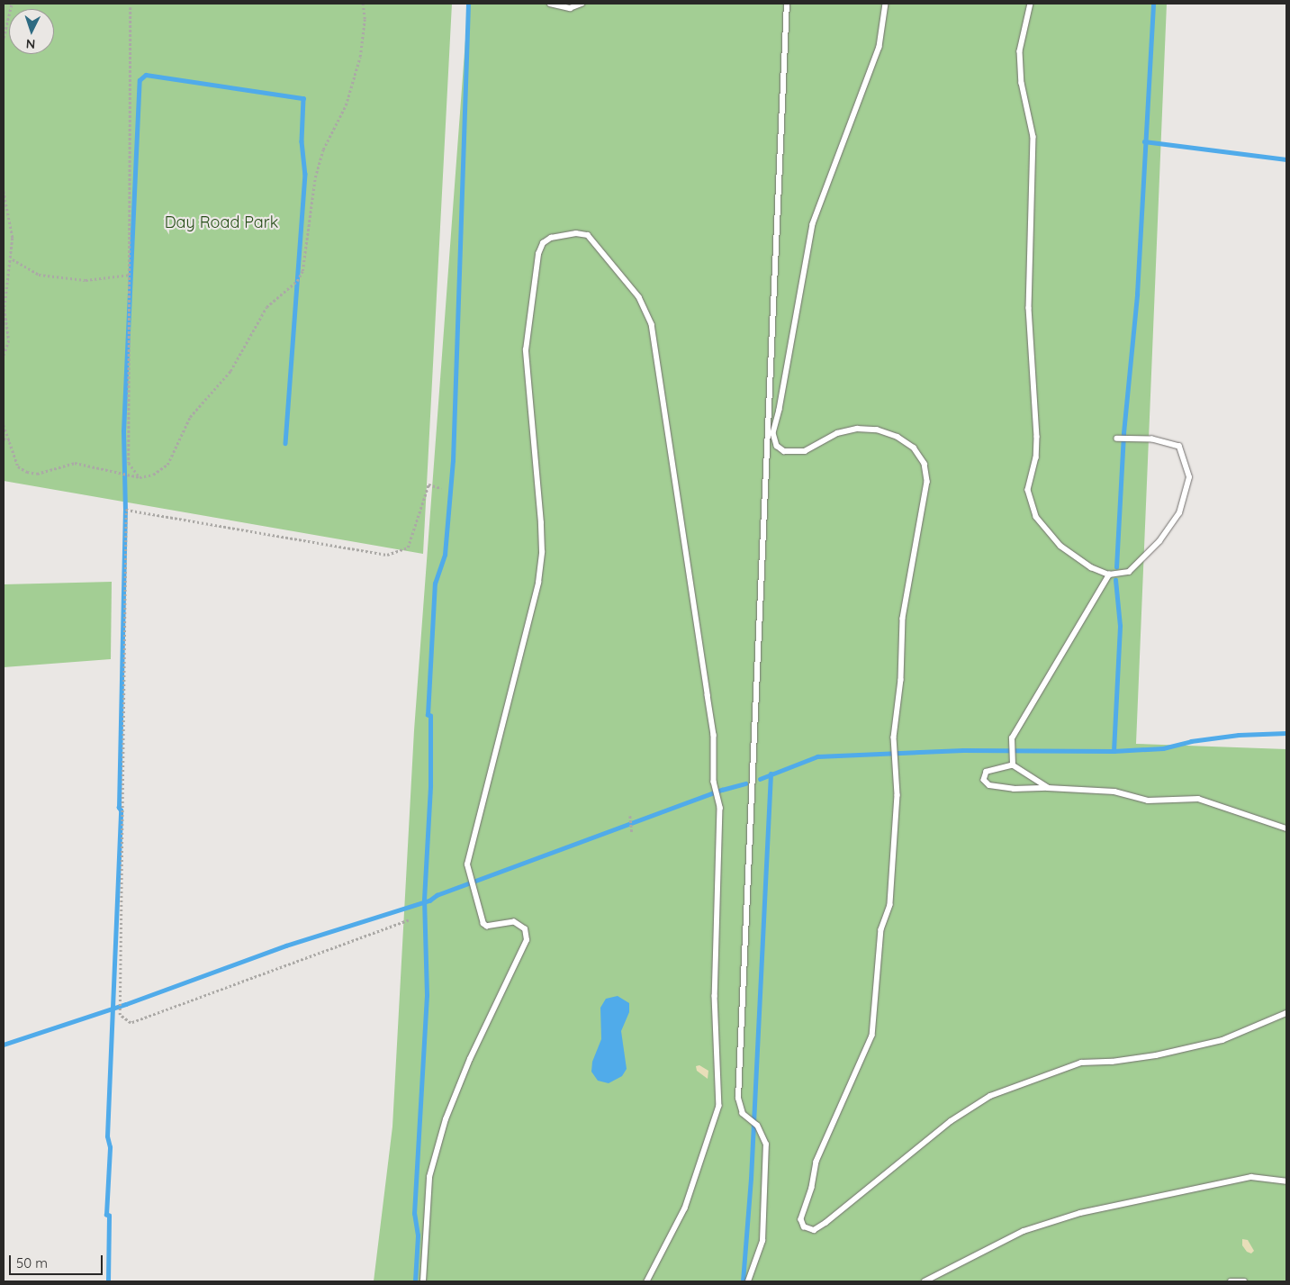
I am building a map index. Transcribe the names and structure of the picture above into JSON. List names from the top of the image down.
{
  "parks": ["Day Road Park"],
  "scale_bar": "50 m",
  "north": "bottom"
}
